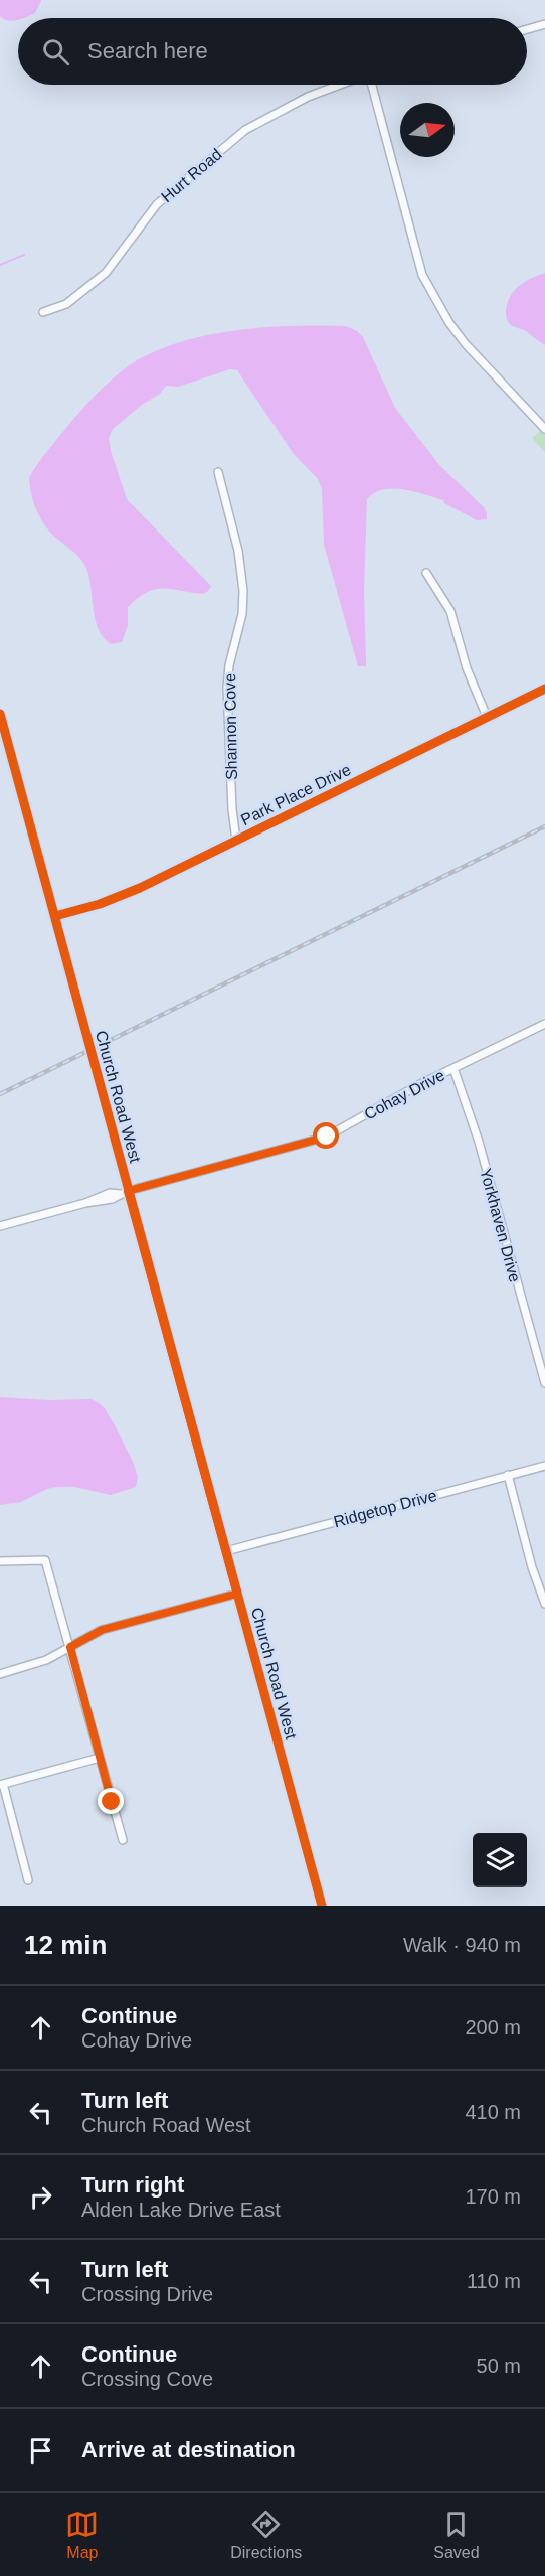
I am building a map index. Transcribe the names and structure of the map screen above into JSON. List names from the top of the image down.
{
  "streets": {
    "street": [
      "Hurt Road",
      "Shannon Cove",
      "Park Place Drive",
      "Cohay Drive",
      "Church Road West",
      "Yorkhaven Drive",
      "Ridgetop Drive"
    ]
  },
  "crossings": [
    ["Shannon Cove", "Park Place Drive"],
    ["Park Place Drive", "Church Road West"],
    ["Cohay Drive", "Church Road West"],
    ["Cohay Drive", "Yorkhaven Drive"],
    ["Church Road West", "Ridgetop Drive"]
  ],
  "north": "right",
  "page": {
    "search": "Search here",
    "heading": ["12 min", "Walk · 940 m"],
    "list": [
      ["Continue", "Cohay Drive", "200 m"],
      ["Turn left", "Church Road West", "410 m"],
      ["Turn right", "Alden Lake Drive East", "170 m"],
      ["Turn left", "Crossing Drive", "110 m"],
      ["Continue", "Crossing Cove", "50 m"],
      "Arrive at destination"
    ],
    "nav": ["Map", "Directions", "Saved"]
  }
}
